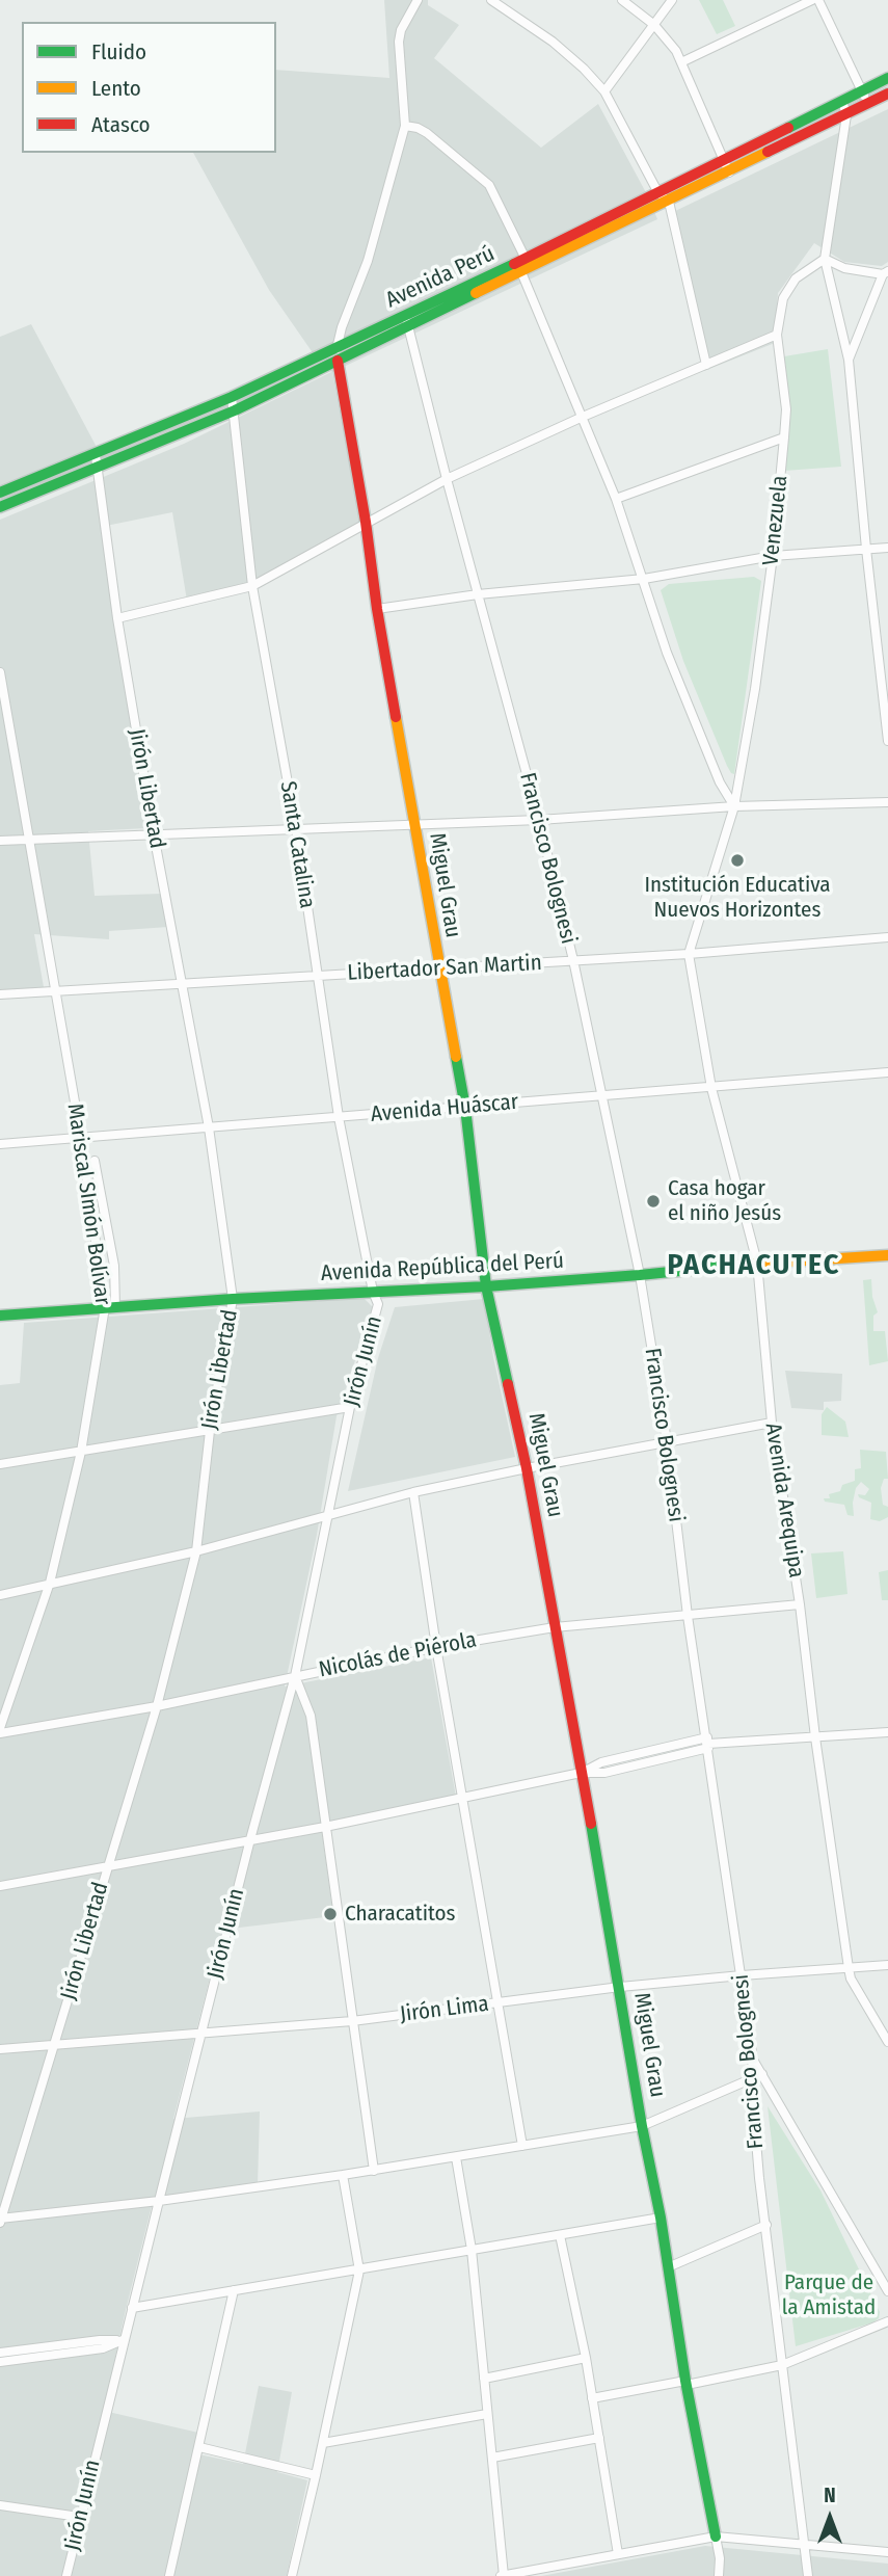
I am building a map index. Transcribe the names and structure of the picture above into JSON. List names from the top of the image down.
{
  "streets": {
    "street": [
      "Avenida Perú",
      "Venezuela",
      "Jirón Libertad",
      "Santa Catalina",
      "Francisco Bolognesi",
      "Miguel Grau",
      "Libertador San Martin",
      "Avenida Huáscar",
      "Mariscal SImón Bolívar",
      "Avenida República del Perú",
      "Jirón Junín",
      "Avenida Arequipa",
      "Nicolás de Piérola",
      "Jirón Lima"
    ]
  },
  "crossings": [
    ["Avenida Perú", "Jirón Libertad"],
    ["Avenida Perú", "Santa Catalina"],
    ["Avenida Perú", "Francisco Bolognesi"],
    ["Avenida Perú", "Miguel Grau"],
    ["Venezuela", "Libertador San Martin"],
    ["Venezuela", "Avenida Arequipa"],
    ["Jirón Libertad", "Libertador San Martin"],
    ["Jirón Libertad", "Avenida Huáscar"],
    ["Jirón Libertad", "Avenida República del Perú"],
    ["Jirón Libertad", "Nicolás de Piérola"],
    ["Jirón Libertad", "Jirón Lima"],
    ["Santa Catalina", "Libertador San Martin"],
    ["Santa Catalina", "Avenida Huáscar"],
    ["Santa Catalina", "Avenida República del Perú"],
    ["Santa Catalina", "Jirón Junín"],
    ["Francisco Bolognesi", "Libertador San Martin"],
    ["Francisco Bolognesi", "Avenida Huáscar"],
    ["Francisco Bolognesi", "Avenida República del Perú"],
    ["Francisco Bolognesi", "Nicolás de Piérola"],
    ["Francisco Bolognesi", "Jirón Lima"],
    ["Miguel Grau", "Libertador San Martin"],
    ["Miguel Grau", "Avenida Huáscar"],
    ["Miguel Grau", "Avenida República del Perú"],
    ["Miguel Grau", "Nicolás de Piérola"],
    ["Miguel Grau", "Jirón Lima"],
    ["Libertador San Martin", "Mariscal SImón Bolívar"],
    ["Libertador San Martin", "Avenida Arequipa"],
    ["Avenida Huáscar", "Mariscal SImón Bolívar"],
    ["Avenida Huáscar", "Avenida Arequipa"],
    ["Mariscal SImón Bolívar", "Avenida República del Perú"],
    ["Mariscal SImón Bolívar", "Nicolás de Piérola"],
    ["Avenida República del Perú", "Jirón Junín"],
    ["Avenida República del Perú", "Avenida Arequipa"],
    ["Jirón Junín", "Nicolás de Piérola"],
    ["Jirón Junín", "Jirón Lima"],
    ["Avenida Arequipa", "Nicolás de Piérola"],
    ["Avenida Arequipa", "Jirón Lima"]
  ],
  "districts": ["PACHACUTEC"],
  "parks": ["Parque de la Amistad"],
  "places": ["Institución Educativa Nuevos Horizontes", "Casa hogar el niño Jesús", "Characatitos"],
  "legend": ["Fluido", "Lento", "Atasco"],
  "north": "top"
}
